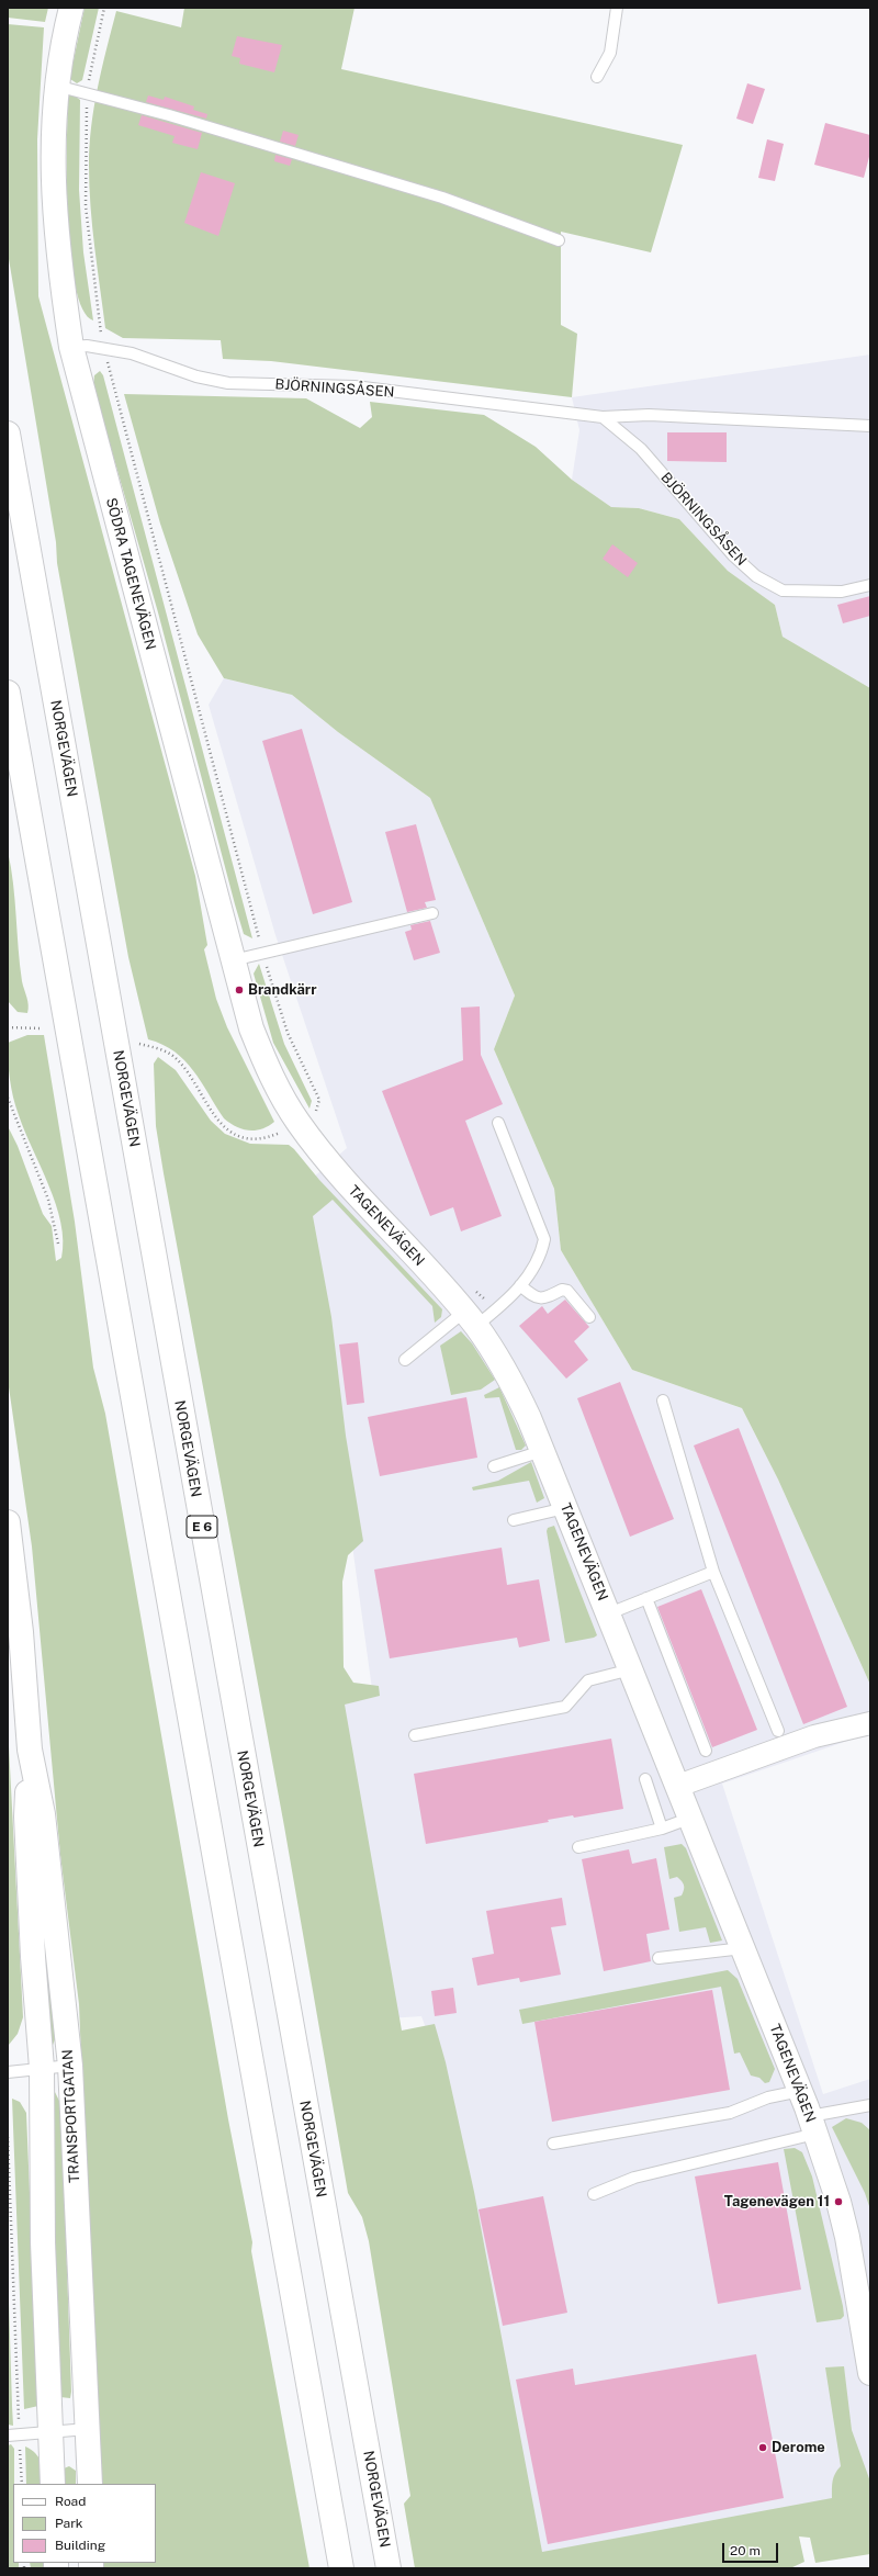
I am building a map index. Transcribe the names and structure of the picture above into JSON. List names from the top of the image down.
{
  "streets": {
    "main road": [
      "SÖDRA TAGENEVÄGEN",
      "NORGEVÄGEN",
      "TAGENEVÄGEN",
      "E 6",
      "TRANSPORTGATAN"
    ],
    "lane": ["BJÖRNINGSÅSEN"]
  },
  "crossings": [
    ["BJÖRNINGSÅSEN", "SÖDRA TAGENEVÄGEN"],
    ["SÖDRA TAGENEVÄGEN", "TAGENEVÄGEN"]
  ],
  "places": ["Brandkärr", "Tagenevägen 11", "Derome"],
  "legend": ["Road", "Park", "Building"],
  "scale_bar": "20 m"
}
